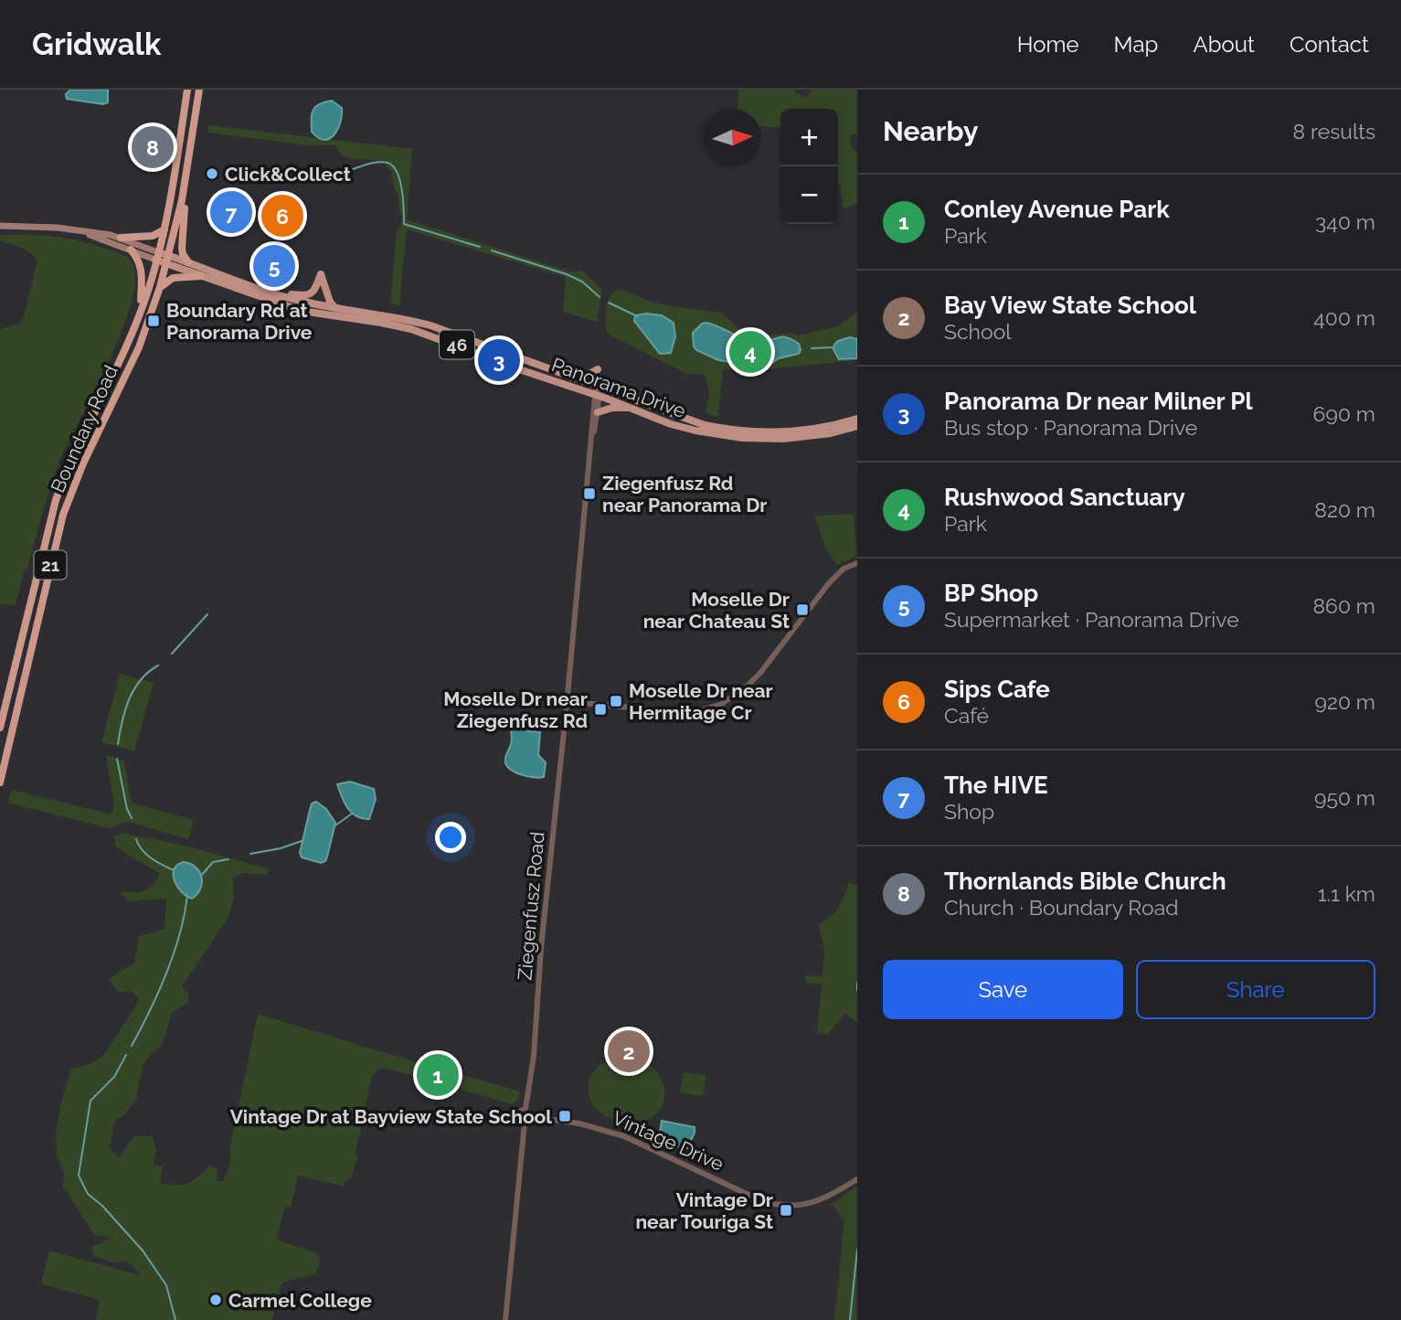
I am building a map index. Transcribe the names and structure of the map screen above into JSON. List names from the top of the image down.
{
  "streets": {
    "highway": ["Boundary Road", "21"],
    "main road": ["46", "Panorama Drive"],
    "street": ["Ziegenfusz Road", "Vintage Drive"]
  },
  "crossings": [
    ["Panorama Drive", "Boundary Road"],
    ["Ziegenfusz Road", "Vintage Drive"]
  ],
  "places": {
    "other": ["Click&Collect", "Carmel College"],
    "transit": [
      "Boundary Rd at Panorama Drive",
      "Ziegenfusz Rd near Panorama Dr",
      "Moselle Dr near Chateau St",
      "Moselle Dr near Hermitage Cr",
      "Moselle Dr near Ziegenfusz Rd",
      "Vintage Dr at Bayview State School",
      "Vintage Dr near Touriga St"
    ]
  },
  "north": "right",
  "page": {
    "header": "Gridwalk",
    "nav": [
      "Home",
      "Map",
      "About",
      "Contact"
    ],
    "heading": ["Nearby", "8 results"],
    "map_buttons": ["+", "−"],
    "pins": [
      "8",
      "7",
      "6",
      "5",
      "4",
      "3",
      "2",
      "1"
    ],
    "list": [
      {
        "mark": "1",
        "name": "Conley Avenue Park",
        "note": "Park",
        "value": "340 m"
      },
      {
        "mark": "2",
        "name": "Bay View State School",
        "note": "School",
        "value": "400 m"
      },
      {
        "mark": "3",
        "name": "Panorama Dr near Milner Pl",
        "note": "Bus stop · Panorama Drive",
        "value": "690 m"
      },
      {
        "mark": "4",
        "name": "Rushwood Sanctuary",
        "note": "Park",
        "value": "820 m"
      },
      {
        "mark": "5",
        "name": "BP Shop",
        "note": "Supermarket · Panorama Drive",
        "value": "860 m"
      },
      {
        "mark": "6",
        "name": "Sips Cafe",
        "note": "Café",
        "value": "920 m"
      },
      {
        "mark": "7",
        "name": "The HIVE",
        "note": "Shop",
        "value": "950 m"
      },
      {
        "mark": "8",
        "name": "Thornlands Bible Church",
        "note": "Church · Boundary Road",
        "value": "1.1 km"
      }
    ],
    "buttons": ["Save", "Share"]
  }
}
